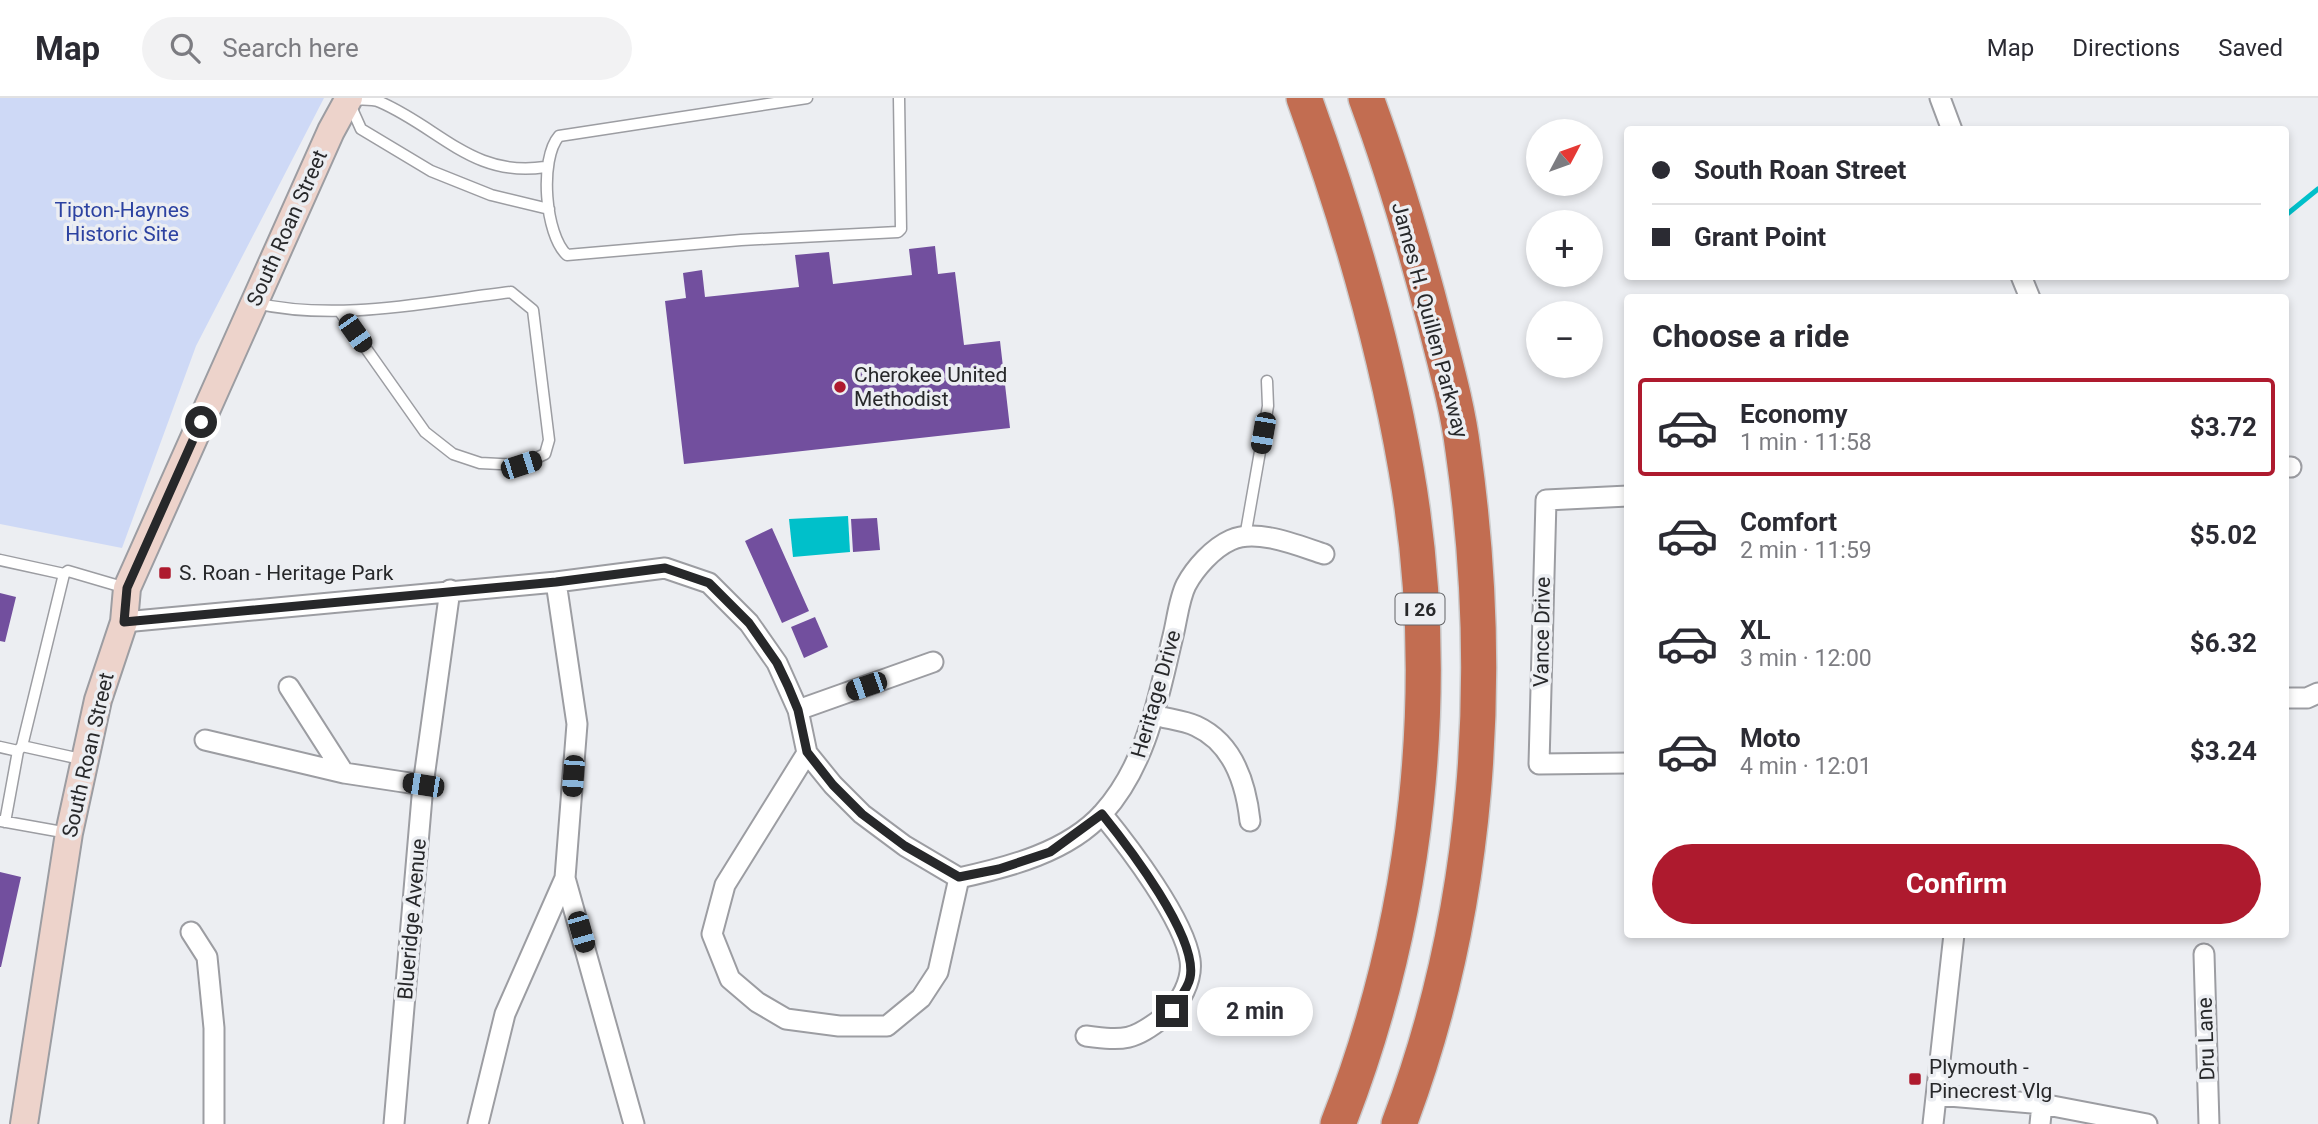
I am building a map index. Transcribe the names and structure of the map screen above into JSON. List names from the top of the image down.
{
  "streets": {
    "highway": ["James H. Quillen Parkway", "I 26"],
    "main road": ["South Roan Street"],
    "street": [
      "Vance Drive",
      "Heritage Drive",
      "Blueridge Avenue",
      "Dru Lane"
    ]
  },
  "parks": ["Tipton-Haynes Historic Site"],
  "places": {
    "other": ["Cherokee United Methodist"],
    "transit": ["S. Roan - Heritage Park", "Plymouth - Pinecrest Vlg"]
  },
  "north": "top right",
  "page": {
    "header": "Map",
    "search": "Search here",
    "nav": ["Map", "Directions", "Saved"],
    "map_buttons": ["+", "−"],
    "banner": ["South Roan Street", "Grant Point"],
    "heading": "Choose a ride",
    "list": [
      {
        "name": "Economy",
        "note": "1 min · 11:58",
        "value": "$3.72"
      },
      {
        "name": "Comfort",
        "note": "2 min · 11:59",
        "value": "$5.02"
      },
      {
        "name": "XL",
        "note": "3 min · 12:00",
        "value": "$6.32"
      },
      {
        "name": "Moto",
        "note": "4 min · 12:01",
        "value": "$3.24"
      }
    ],
    "buttons": "Confirm",
    "bubble": "2 min"
  }
}
